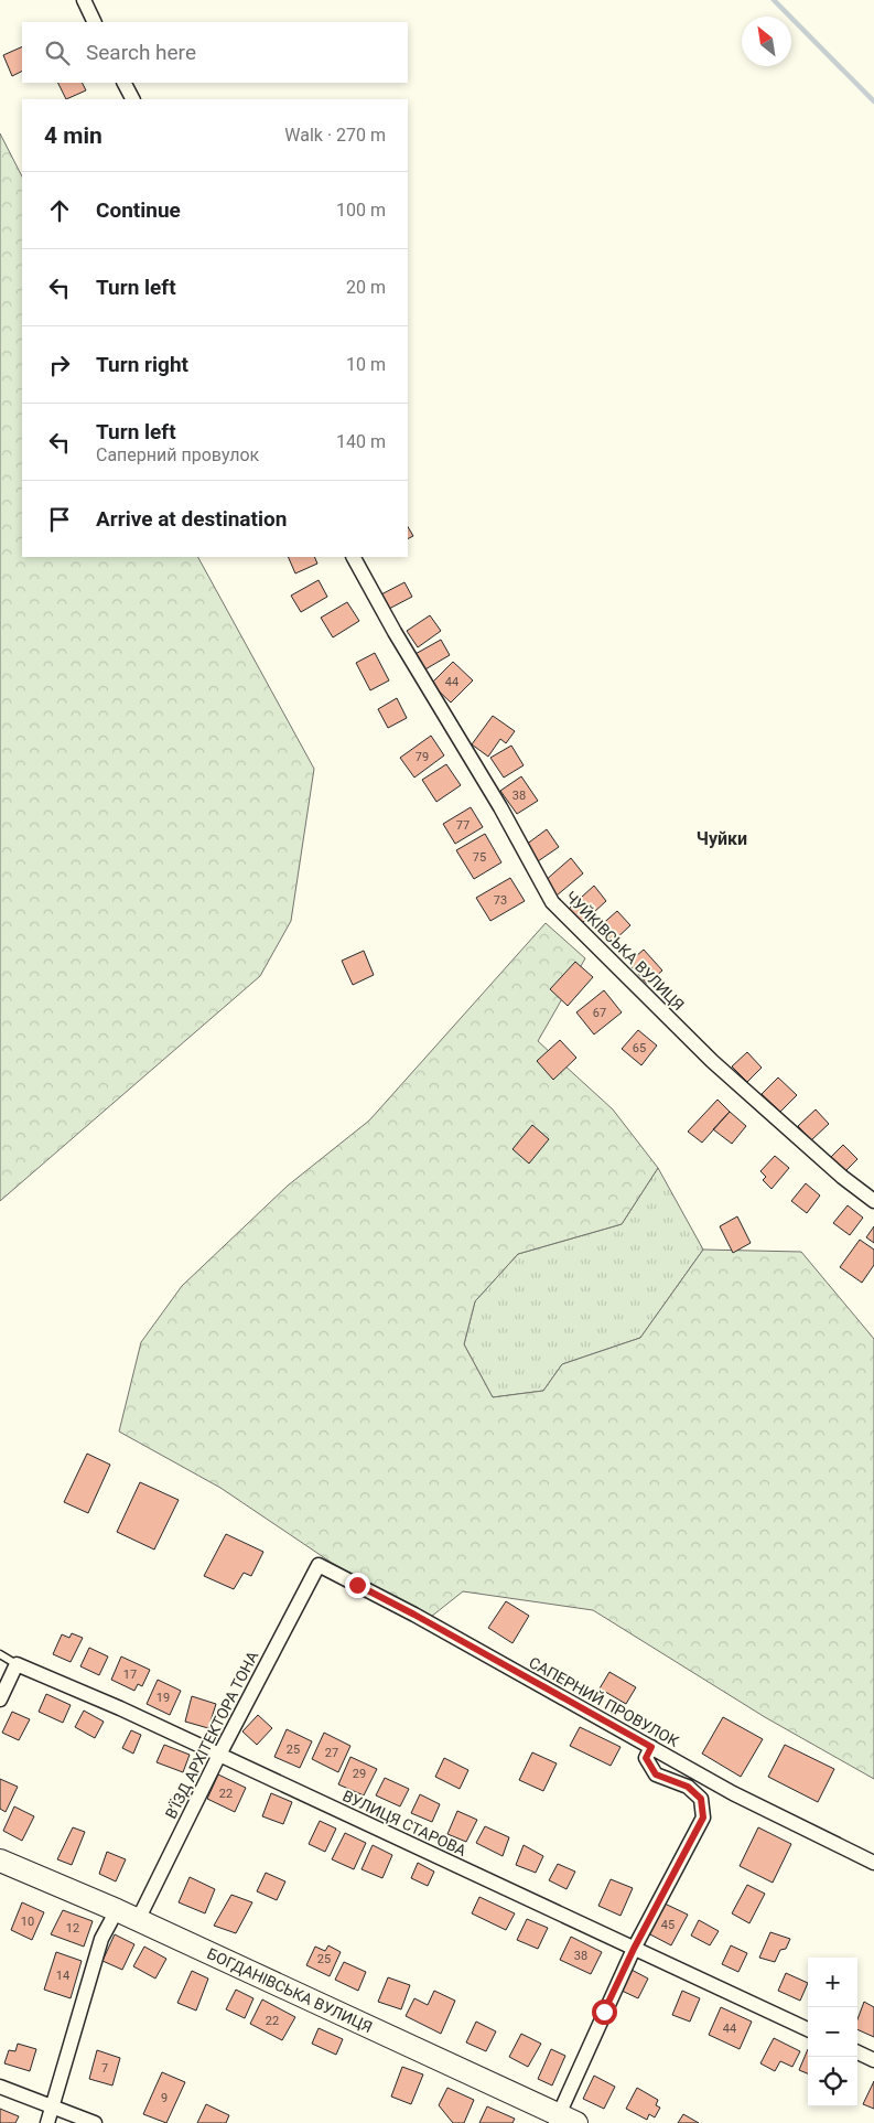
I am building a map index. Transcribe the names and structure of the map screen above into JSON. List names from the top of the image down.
{
  "streets": {
    "main road": ["БОГДАНІВСЬКА ВУЛИЦЯ"],
    "street": [
      "ЧУЙКІВСЬКА ВУЛИЦЯ",
      "САПЕРНИЙ ПРОВУЛОК",
      "В’ЇЗД АРХІТЕКТОРА ТОНА",
      "ВУЛИЦЯ СТАРОВА"
    ]
  },
  "crossings": [
    ["САПЕРНИЙ ПРОВУЛОК", "В’ЇЗД АРХІТЕКТОРА ТОНА"],
    ["В’ЇЗД АРХІТЕКТОРА ТОНА", "ВУЛИЦЯ СТАРОВА"],
    ["В’ЇЗД АРХІТЕКТОРА ТОНА", "БОГДАНІВСЬКА ВУЛИЦЯ"]
  ],
  "districts": ["Чуйки"],
  "house_numbers": [
    "44",
    "79",
    "38",
    "77",
    "75",
    "73",
    "67",
    "65",
    "17",
    "19",
    "25",
    "27",
    "29",
    "22",
    "10",
    "45",
    "12",
    "38",
    "25",
    "14",
    "22",
    "44",
    "7",
    "9"
  ],
  "north": "top left",
  "page": {
    "search": "Search here",
    "heading": ["4 min", "Walk · 270 m"],
    "list": [
      ["Continue", "100 m"],
      ["Turn left", "20 m"],
      ["Turn right", "10 m"],
      ["Turn left", "Саперний провулок", "140 m"],
      "Arrive at destination"
    ],
    "map_buttons": ["+", "−"]
  }
}
